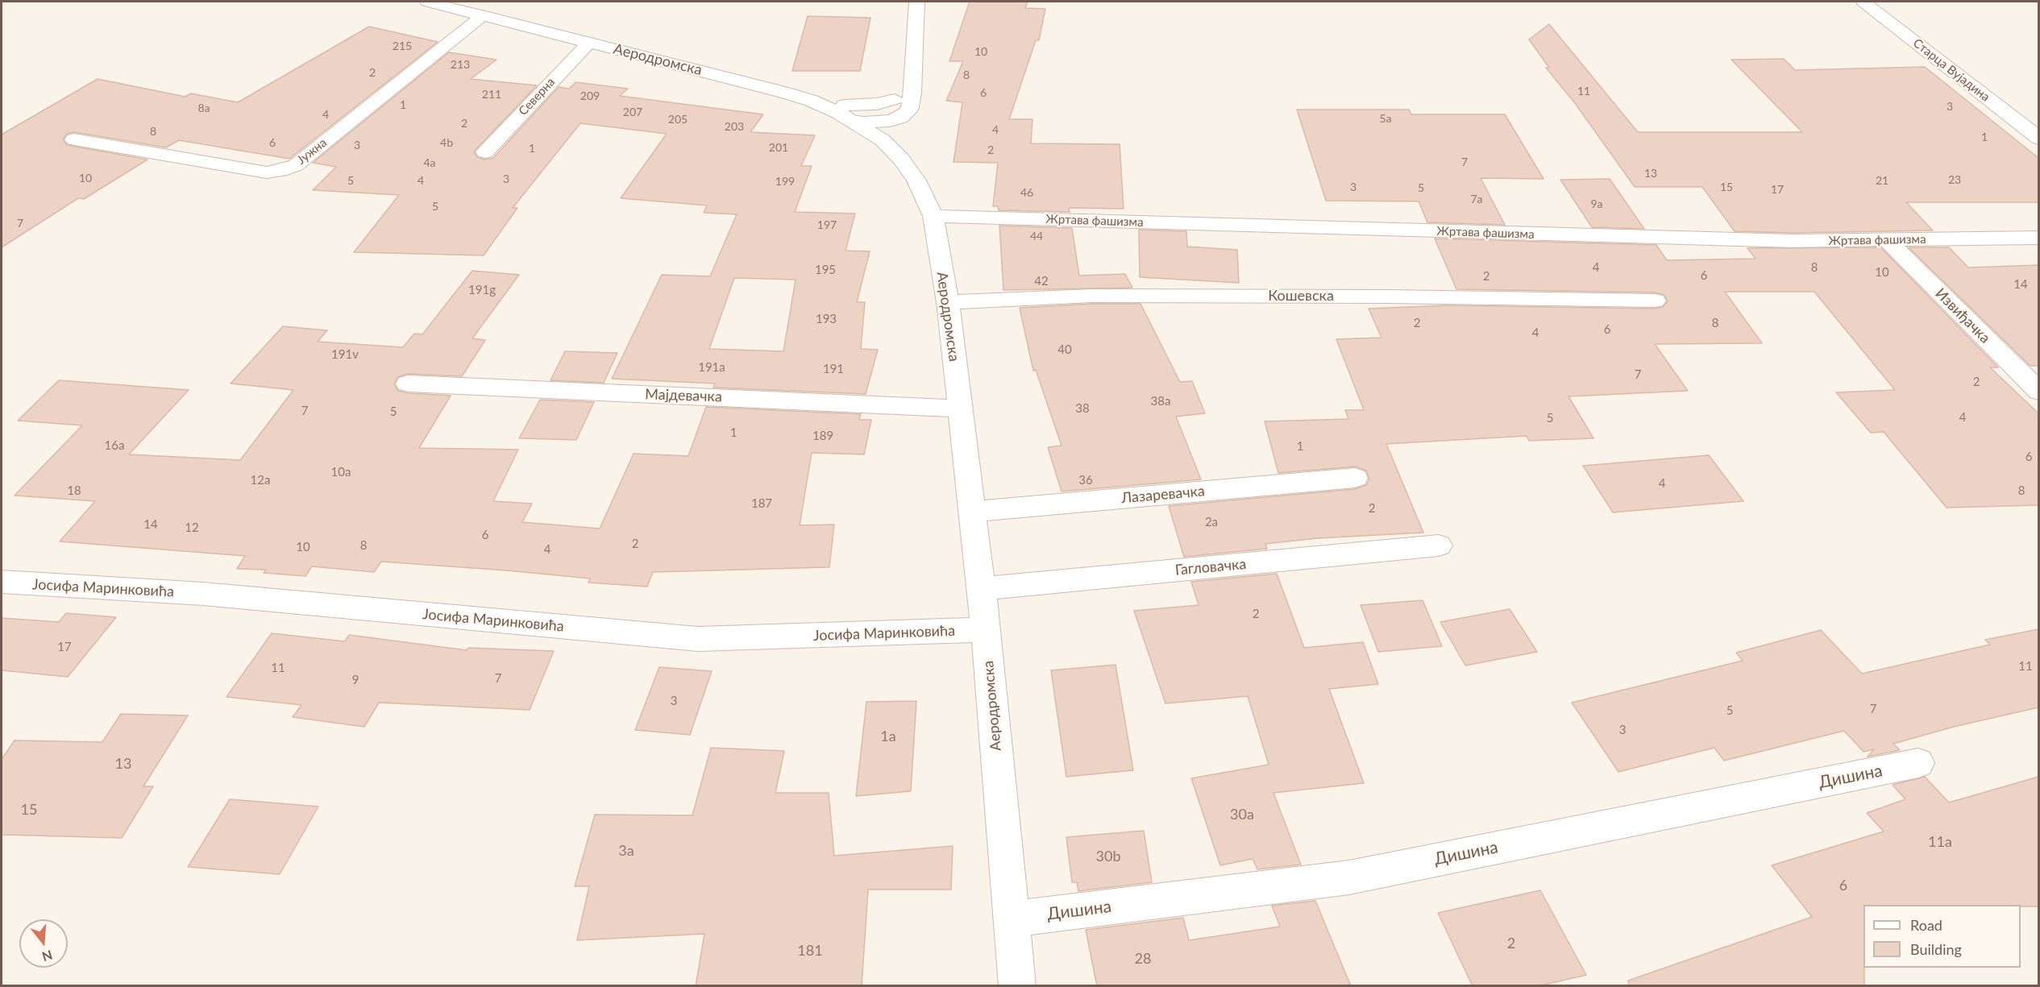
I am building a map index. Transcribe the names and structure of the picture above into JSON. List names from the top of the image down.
{
  "streets": {
    "street": [
      "Аеродромска",
      "Старца Вујадина",
      "Северна",
      "Јужна",
      "Жртава фашизма",
      "Кошевска",
      "Извиђачка",
      "Мајдевачка",
      "Лазаревачка",
      "Гагловачка",
      "Јосифа Маринковића",
      "Дишина"
    ]
  },
  "crossings": [
    ["Аеродромска", "Северна"],
    ["Аеродромска", "Јужна"],
    ["Аеродромска", "Жртава фашизма"],
    ["Аеродромска", "Кошевска"],
    ["Аеродромска", "Мајдевачка"],
    ["Аеродромска", "Лазаревачка"],
    ["Аеродромска", "Гагловачка"],
    ["Аеродромска", "Јосифа Маринковића"],
    ["Аеродромска", "Дишина"],
    ["Жртава фашизма", "Извиђачка"]
  ],
  "house_numbers": [
    "215",
    "10",
    "213",
    "2",
    "8",
    "11",
    "6",
    "211",
    "209",
    "1",
    "3",
    "8a",
    "207",
    "4",
    "5a",
    "205",
    "2",
    "203",
    "4",
    "8",
    "1",
    "6",
    "4b",
    "3",
    "201",
    "1",
    "2",
    "7",
    "4a",
    "13",
    "10",
    "3",
    "23",
    "5",
    "4",
    "21",
    "199",
    "3",
    "15",
    "5",
    "17",
    "46",
    "7a",
    "9a",
    "5",
    "7",
    "197",
    "44",
    "4",
    "8",
    "195",
    "10",
    "6",
    "2",
    "42",
    "14",
    "191g",
    "193",
    "2",
    "8",
    "6",
    "4",
    "40",
    "191v",
    "191a",
    "191",
    "7",
    "2",
    "38a",
    "38",
    "7",
    "5",
    "4",
    "5",
    "1",
    "189",
    "16a",
    "1",
    "6",
    "10a",
    "12a",
    "36",
    "4",
    "18",
    "8",
    "187",
    "2",
    "2a",
    "14",
    "12",
    "6",
    "2",
    "8",
    "10",
    "4",
    "2",
    "17",
    "11",
    "11",
    "7",
    "9",
    "3",
    "7",
    "5",
    "3",
    "1a",
    "13",
    "15",
    "30a",
    "11a",
    "3a",
    "30b",
    "6",
    "2",
    "181",
    "28"
  ],
  "legend": ["Road", "Building"],
  "north": "bottom"
}
